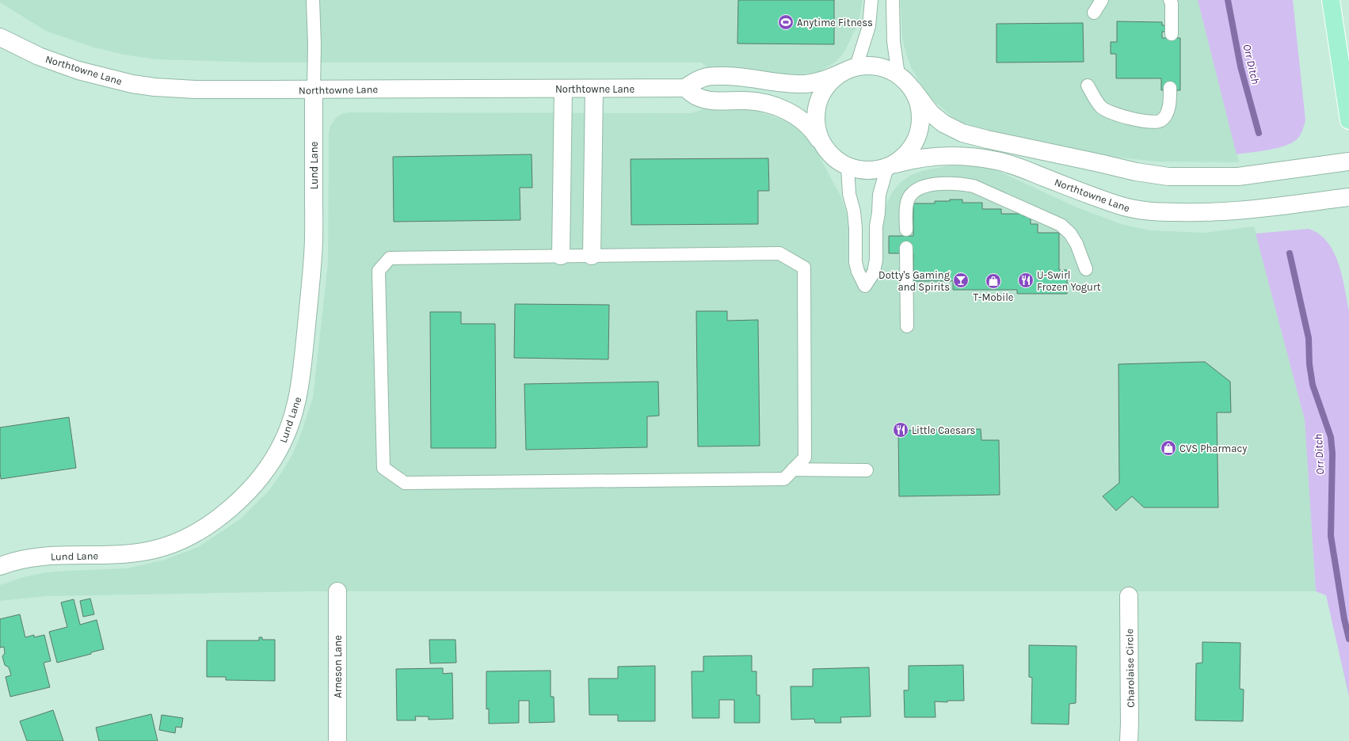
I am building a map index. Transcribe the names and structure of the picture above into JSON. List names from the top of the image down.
{
  "streets": {
    "street": [
      "Northtowne Lane",
      "Lund Lane",
      "Arneson Lane",
      "Charolaise Circle"
    ]
  },
  "crossings": [
    ["Northtowne Lane", "Lund Lane"]
  ],
  "water": ["Orr Ditch"],
  "places": {
    "sports": ["Anytime Fitness"],
    "bar": ["Dotty's Gaming and Spirits"],
    "restaurant": ["U-Swirl Frozen Yogurt", "Little Caesars"],
    "shop": ["T-Mobile", "CVS Pharmacy"]
  }
}
